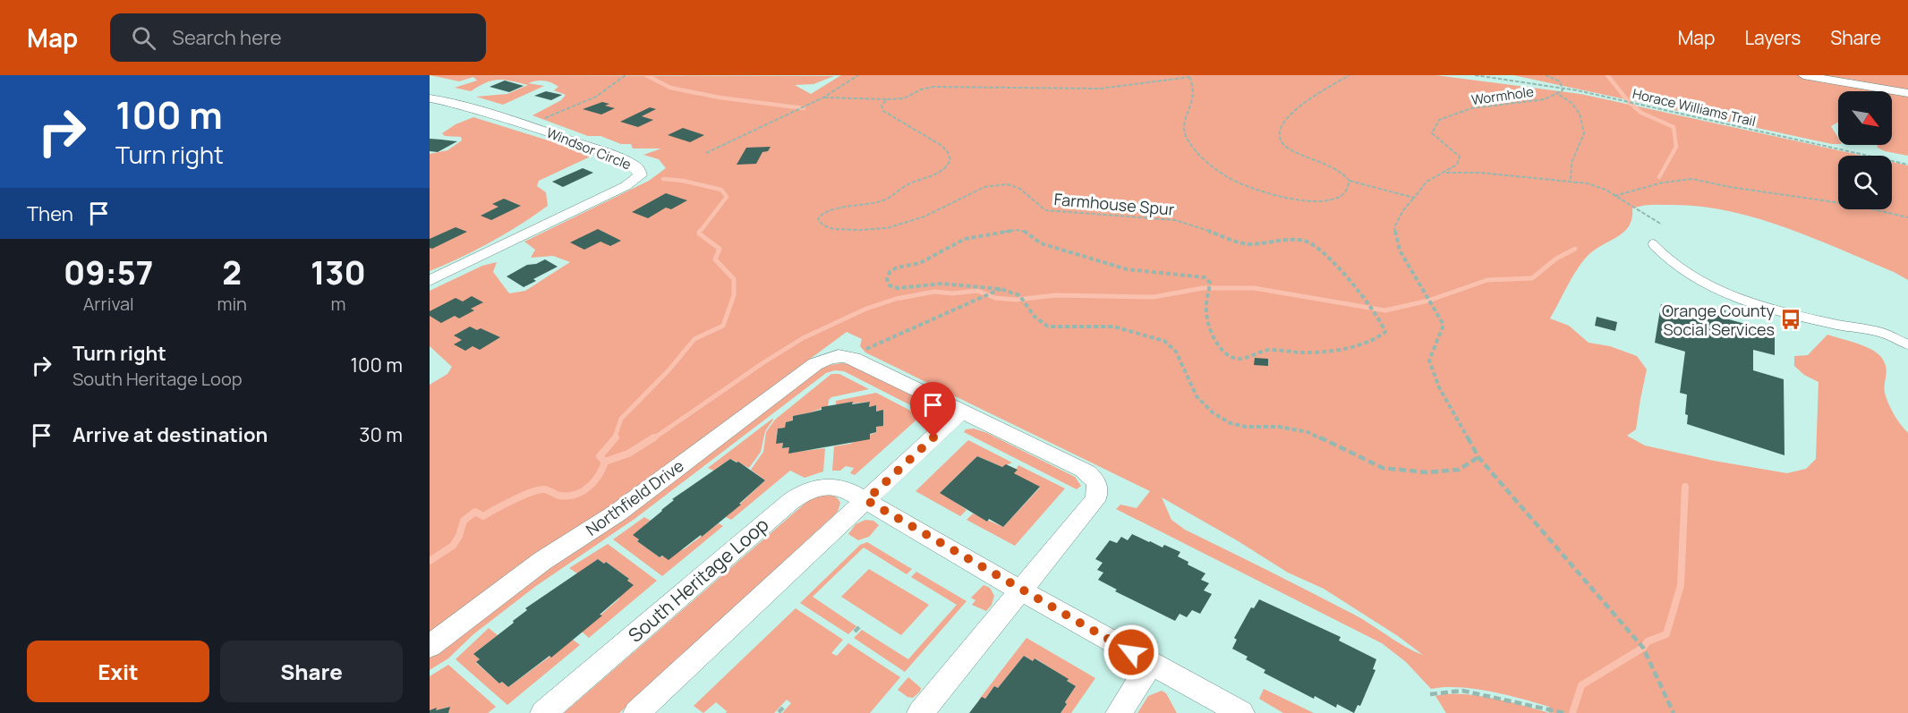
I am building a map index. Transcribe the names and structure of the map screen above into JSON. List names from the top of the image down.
{
  "streets": {
    "street": ["Windsor Circle", "Northfield Drive", "South Heritage Loop"],
    "path": ["Wormhole", "Horace Williams Trail", "Farmhouse Spur"]
  },
  "crossings": [
    ["Wormhole", "Horace Williams Trail"]
  ],
  "places": {
    "bus stop": ["Orange County Social Services"]
  },
  "north": "bottom right",
  "page": {
    "header": "Map",
    "search": "Search here",
    "nav": ["Map", "Layers", "Share"],
    "turn": ["100 m", "Turn right"],
    "then": "Then",
    "eta": [
      "09:57",
      "Arrival",
      "2",
      "min",
      "130",
      "m"
    ],
    "list": [
      {
        "name": "Turn right",
        "note": "South Heritage Loop",
        "value": "100 m"
      },
      {
        "name": "Arrive at destination",
        "value": "30 m"
      }
    ],
    "buttons": ["Exit", "Share"]
  }
}
